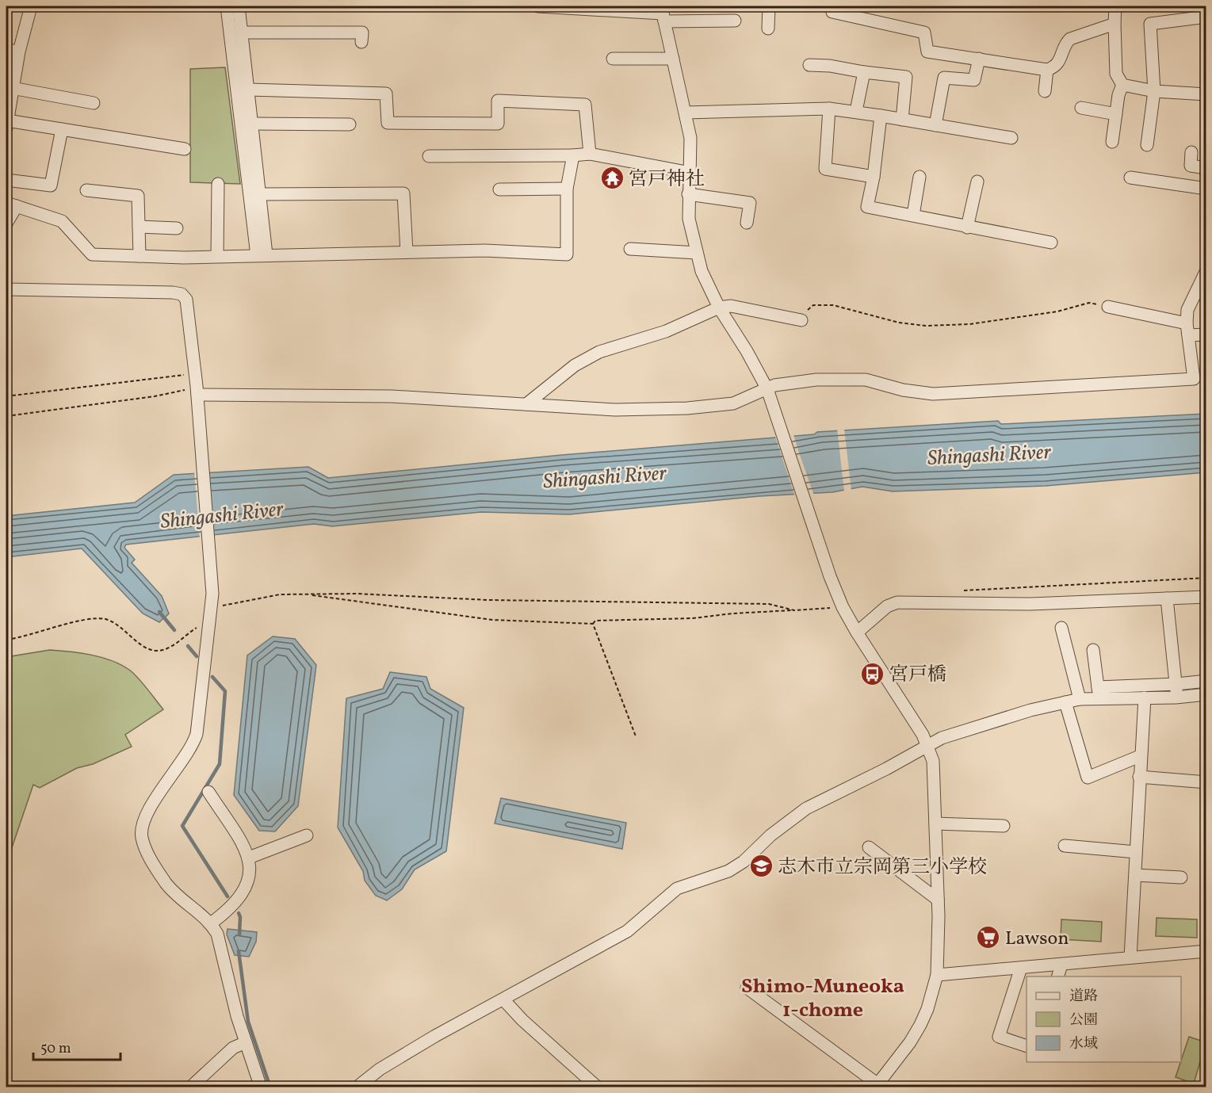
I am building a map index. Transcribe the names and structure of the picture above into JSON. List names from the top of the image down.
{
  "districts": ["Shimo-Muneoka 1-chome"],
  "water": ["Shingashi River"],
  "places": {
    "temple": ["宮戸神社"],
    "bus stop": ["宮戸橋"],
    "school or university": ["志木市立宗岡第三小学校"],
    "supermarket": ["Lawson"]
  },
  "legend": ["道路", "公園", "水域"],
  "scale_bar": "50 m"
}
